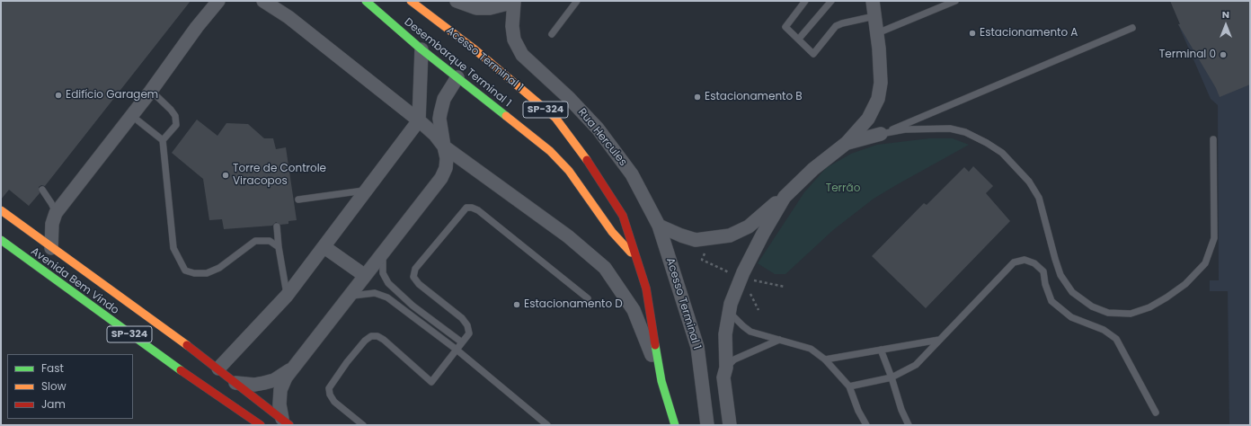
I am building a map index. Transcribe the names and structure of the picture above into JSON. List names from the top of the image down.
{
  "streets": {
    "main road": [
      "Acesso Terminal 1",
      "Desembarque Terminal 1",
      "SP-324",
      "Avenida Bem Vindo"
    ],
    "street": ["Rua Hercules"]
  },
  "crossings": [
    ["Acesso Terminal 1", "Desembarque Terminal 1"],
    ["Acesso Terminal 1", "SP-324"],
    ["Acesso Terminal 1", "Rua Hercules"]
  ],
  "parks": ["Terrão"],
  "places": [
    "Estacionamento A",
    "Terminal 0",
    "Edifício Garagem",
    "Estacionamento B",
    "Torre de Controle Viracopos",
    "Estacionamento D"
  ],
  "legend": ["Fast", "Slow", "Jam"],
  "north": "top"
}
